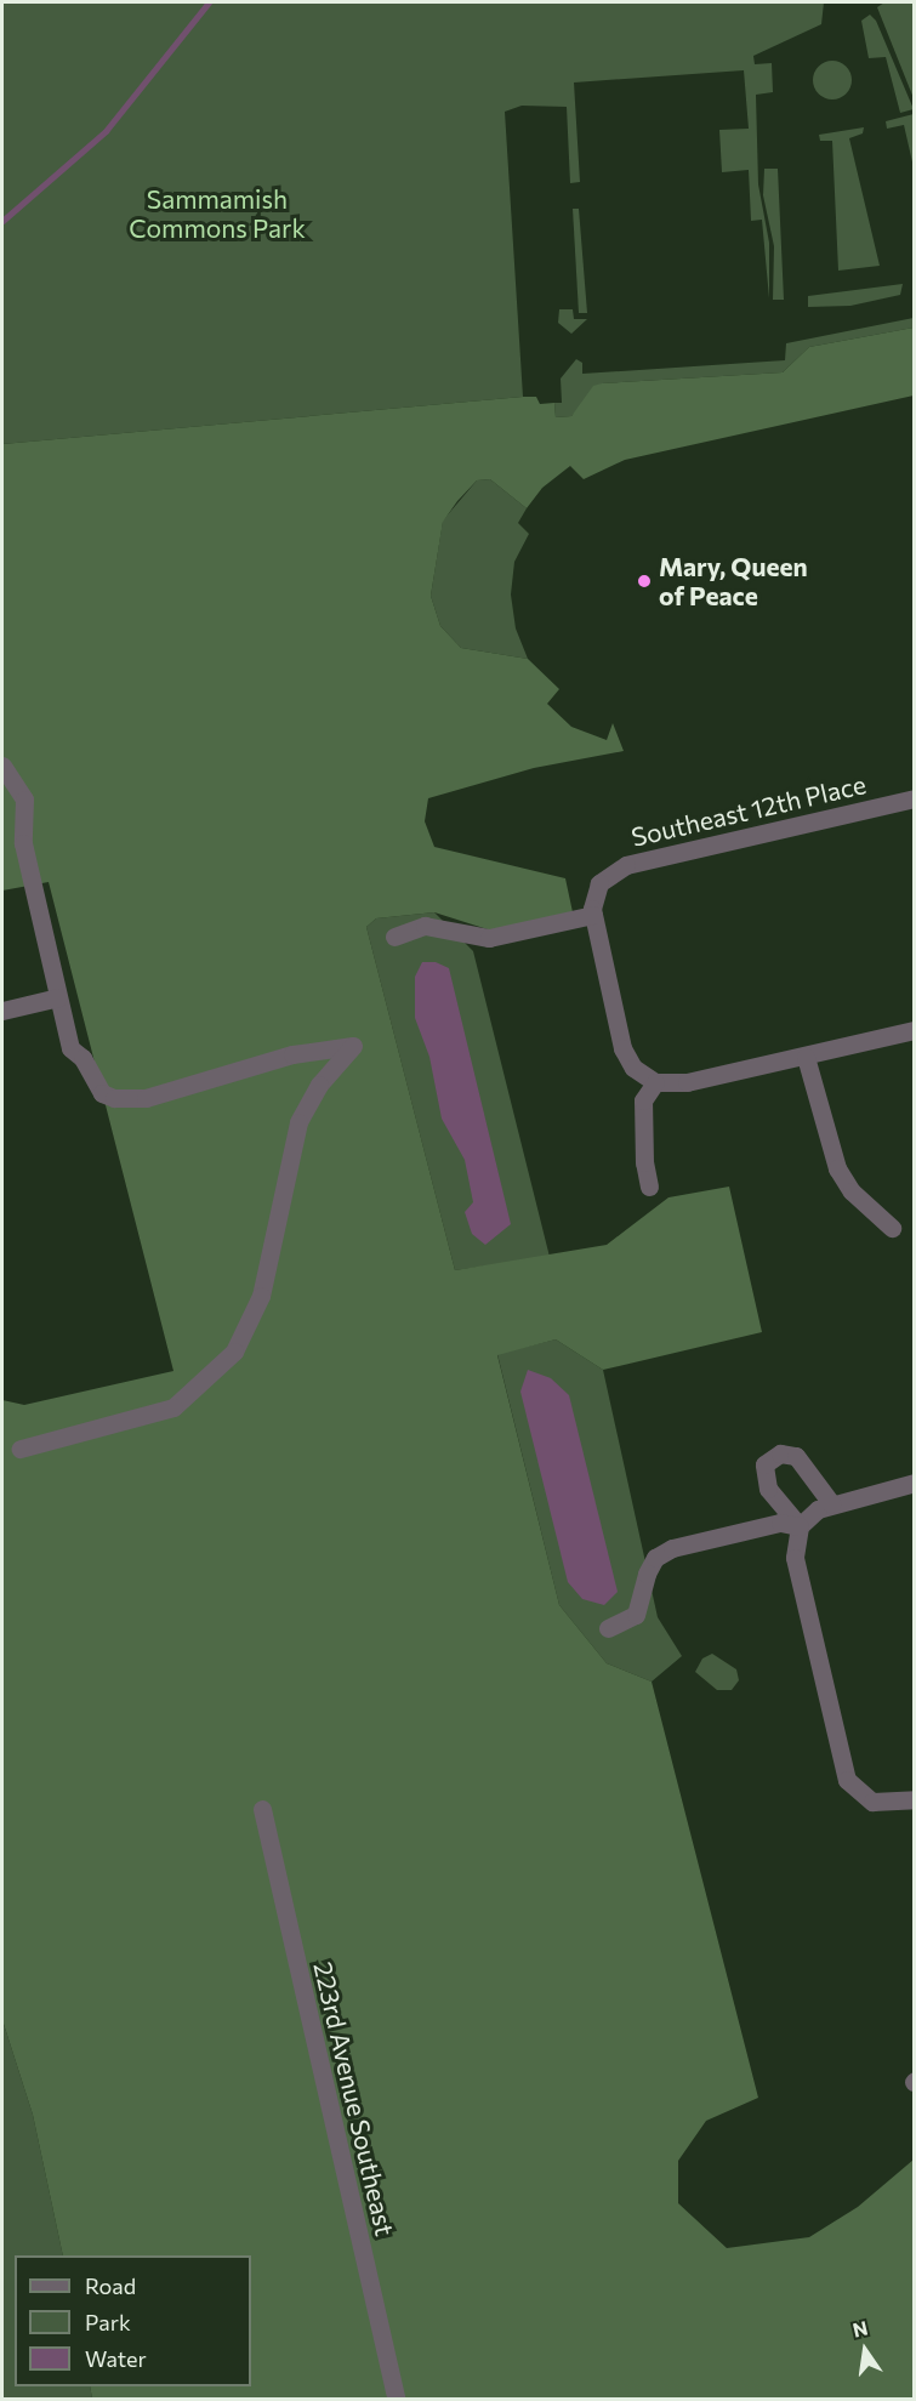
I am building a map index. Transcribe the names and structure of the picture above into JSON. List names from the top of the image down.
{
  "streets": {
    "street": ["Southeast 12th Place", "223rd Avenue Southeast"]
  },
  "parks": ["Sammamish Commons Park"],
  "places": ["Mary, Queen of Peace"],
  "legend": ["Road", "Park", "Water"],
  "north": "top"
}
